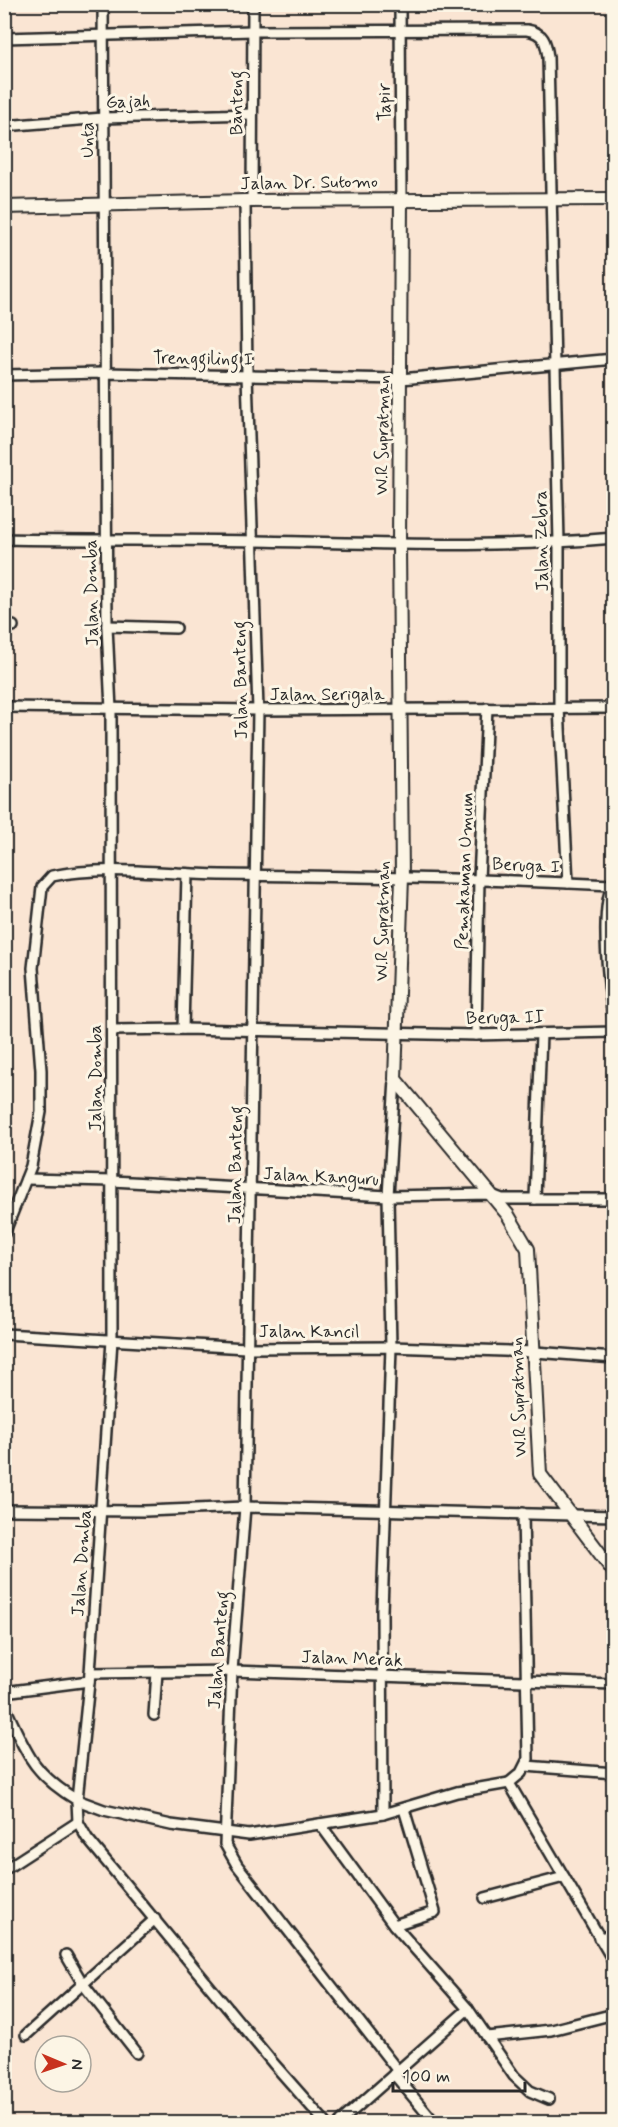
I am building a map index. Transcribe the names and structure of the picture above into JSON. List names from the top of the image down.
{
  "streets": {
    "street": [
      "Gajah",
      "Tapir",
      "Banteng",
      "Unta",
      "Jalan Dr. Sutomo",
      "Trenggiling I",
      "W.R Supratman",
      "Jalan Zebra",
      "Jalan Domba",
      "Jalan Banteng",
      "Jalan Serigala",
      "Beruga I",
      "Pemakaman Umum",
      "Beruga II",
      "Jalan Kanguru",
      "Jalan Kancil",
      "Jalan Merak"
    ]
  },
  "crossings": [
    ["Gajah", "Banteng"],
    ["Gajah", "Unta"],
    ["Tapir", "Jalan Dr. Sutomo"],
    ["Tapir", "W.R Supratman"],
    ["Tapir", "Jalan Zebra"],
    ["Banteng", "Jalan Dr. Sutomo"],
    ["Banteng", "Jalan Banteng"],
    ["Unta", "Jalan Dr. Sutomo"],
    ["Unta", "Jalan Domba"],
    ["Jalan Dr. Sutomo", "W.R Supratman"],
    ["Jalan Dr. Sutomo", "Jalan Zebra"],
    ["Jalan Dr. Sutomo", "Jalan Domba"],
    ["Jalan Dr. Sutomo", "Jalan Banteng"],
    ["Trenggiling I", "W.R Supratman"],
    ["Trenggiling I", "Jalan Zebra"],
    ["Trenggiling I", "Jalan Domba"],
    ["Trenggiling I", "Jalan Banteng"],
    ["W.R Supratman", "Jalan Serigala"],
    ["W.R Supratman", "Beruga I"],
    ["W.R Supratman", "Beruga II"],
    ["W.R Supratman", "Jalan Kanguru"],
    ["W.R Supratman", "Jalan Kancil"],
    ["Jalan Zebra", "Jalan Serigala"],
    ["Jalan Zebra", "Beruga I"],
    ["Jalan Domba", "Jalan Serigala"],
    ["Jalan Domba", "Beruga I"],
    ["Jalan Domba", "Beruga II"],
    ["Jalan Domba", "Jalan Kanguru"],
    ["Jalan Domba", "Jalan Kancil"],
    ["Jalan Domba", "Jalan Merak"],
    ["Jalan Banteng", "Jalan Serigala"],
    ["Jalan Banteng", "Beruga I"],
    ["Jalan Banteng", "Beruga II"],
    ["Jalan Banteng", "Jalan Kanguru"],
    ["Jalan Banteng", "Jalan Kancil"],
    ["Jalan Banteng", "Jalan Merak"],
    ["Jalan Serigala", "Pemakaman Umum"],
    ["Beruga I", "Pemakaman Umum"],
    ["Beruga I", "Jalan Kanguru"],
    ["Pemakaman Umum", "Beruga II"]
  ],
  "scale_bar": "100 m",
  "north": "right"
}
